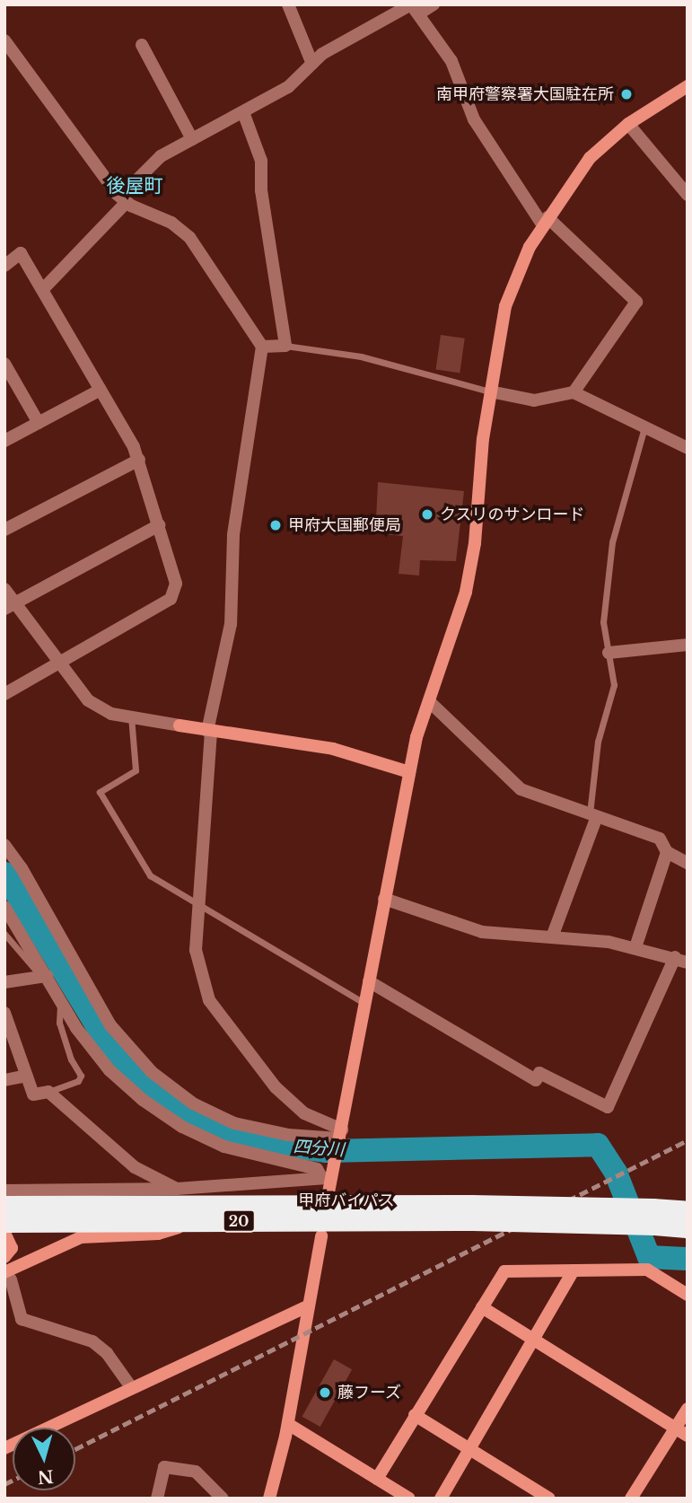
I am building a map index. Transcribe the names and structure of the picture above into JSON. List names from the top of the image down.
{
  "streets": {
    "highway": ["甲府バイパス", "20"]
  },
  "districts": ["後屋町"],
  "water": ["四分川"],
  "places": [
    "南甲府警察署大国駐在所",
    "クスリのサンロード",
    "甲府大国郵便局",
    "藤フーズ"
  ],
  "north": "bottom"
}
